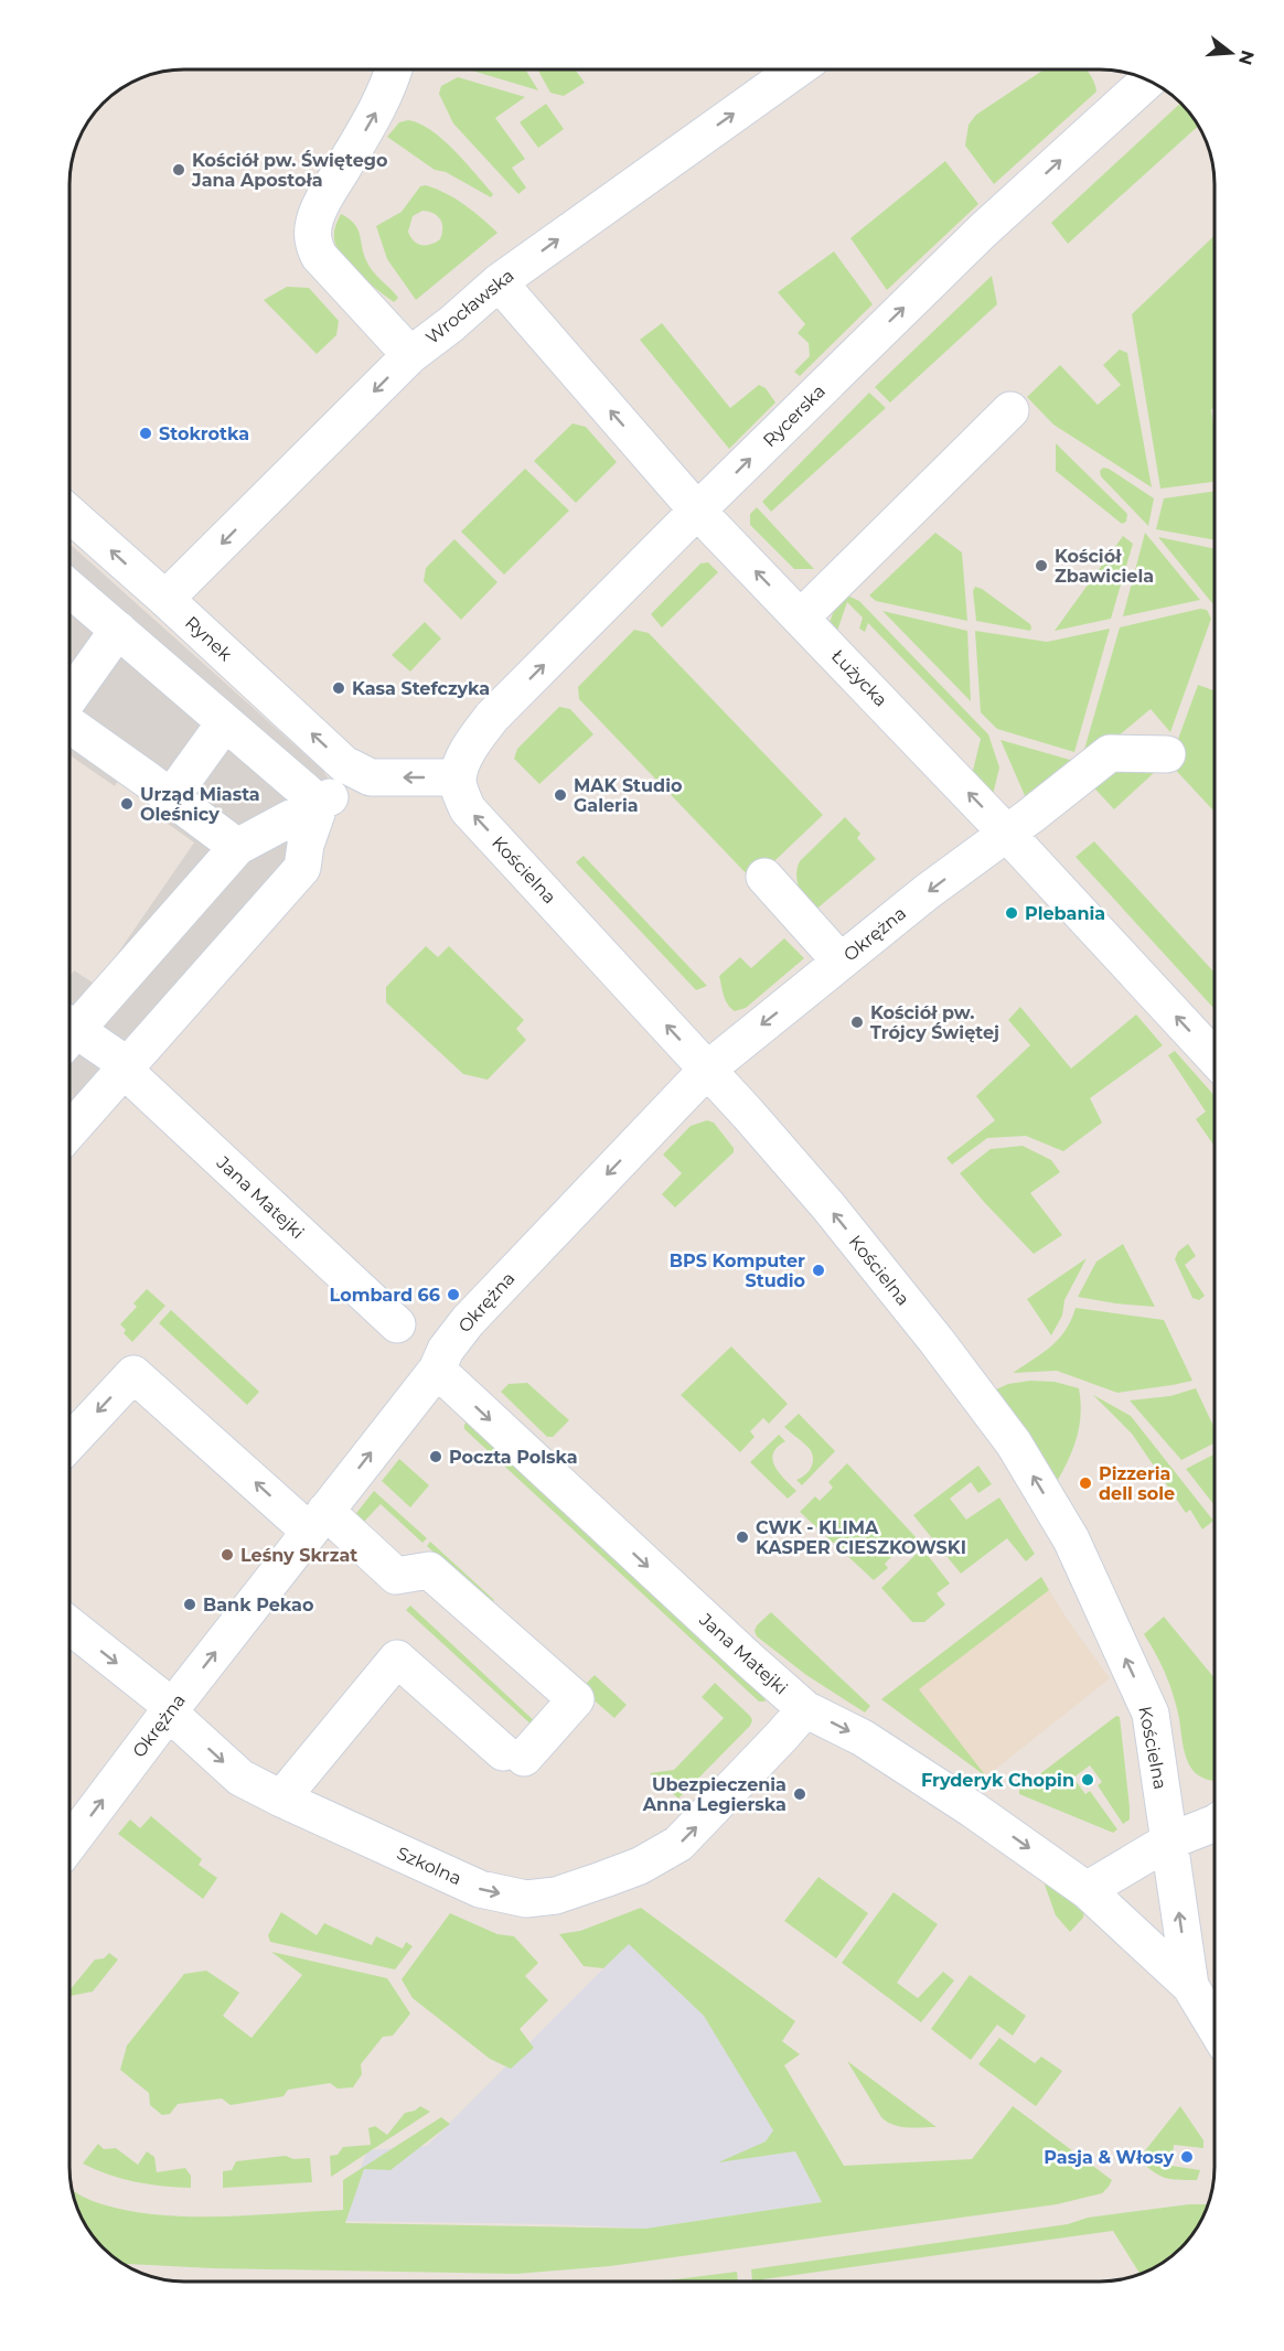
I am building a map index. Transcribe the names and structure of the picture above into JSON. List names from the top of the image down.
{
  "streets": {
    "street": [
      "Wrocławska",
      "Rycerska",
      "Rynek",
      "Łużycka",
      "Kościelna",
      "Okrężna",
      "Jana Matejki",
      "Szkolna"
    ]
  },
  "crossings": [
    ["Wrocławska", "Rynek"],
    ["Wrocławska", "Łużycka"],
    ["Rycerska", "Rynek"],
    ["Rycerska", "Łużycka"],
    ["Rycerska", "Kościelna"],
    ["Rynek", "Kościelna"],
    ["Łużycka", "Okrężna"],
    ["Kościelna", "Okrężna"],
    ["Kościelna", "Jana Matejki"],
    ["Okrężna", "Jana Matejki"],
    ["Okrężna", "Szkolna"],
    ["Jana Matejki", "Szkolna"]
  ],
  "one_way": [
    "Rycerska",
    "Łużycka",
    "Kościelna",
    "Szkolna"
  ],
  "places": [
    "Kościół pw. Świętego Jana Apostoła",
    "Stokrotka",
    "Kościół Zbawiciela",
    "Kasa Stefczyka",
    "MAK Studio Galeria",
    "Urząd Miasta Oleśnicy",
    "Plebania",
    "Kościół pw. Trójcy Świętej",
    "BPS Komputer Studio",
    "Lombard 66",
    "Poczta Polska",
    "Pizzeria dell sole",
    "CWK - KLIMA KASPER CIESZKOWSKI",
    "Leśny Skrzat",
    "Bank Pekao",
    "Fryderyk Chopin",
    "Ubezpieczenia Anna Legierska",
    "Pasja & Włosy"
  ],
  "north": "right"
}
